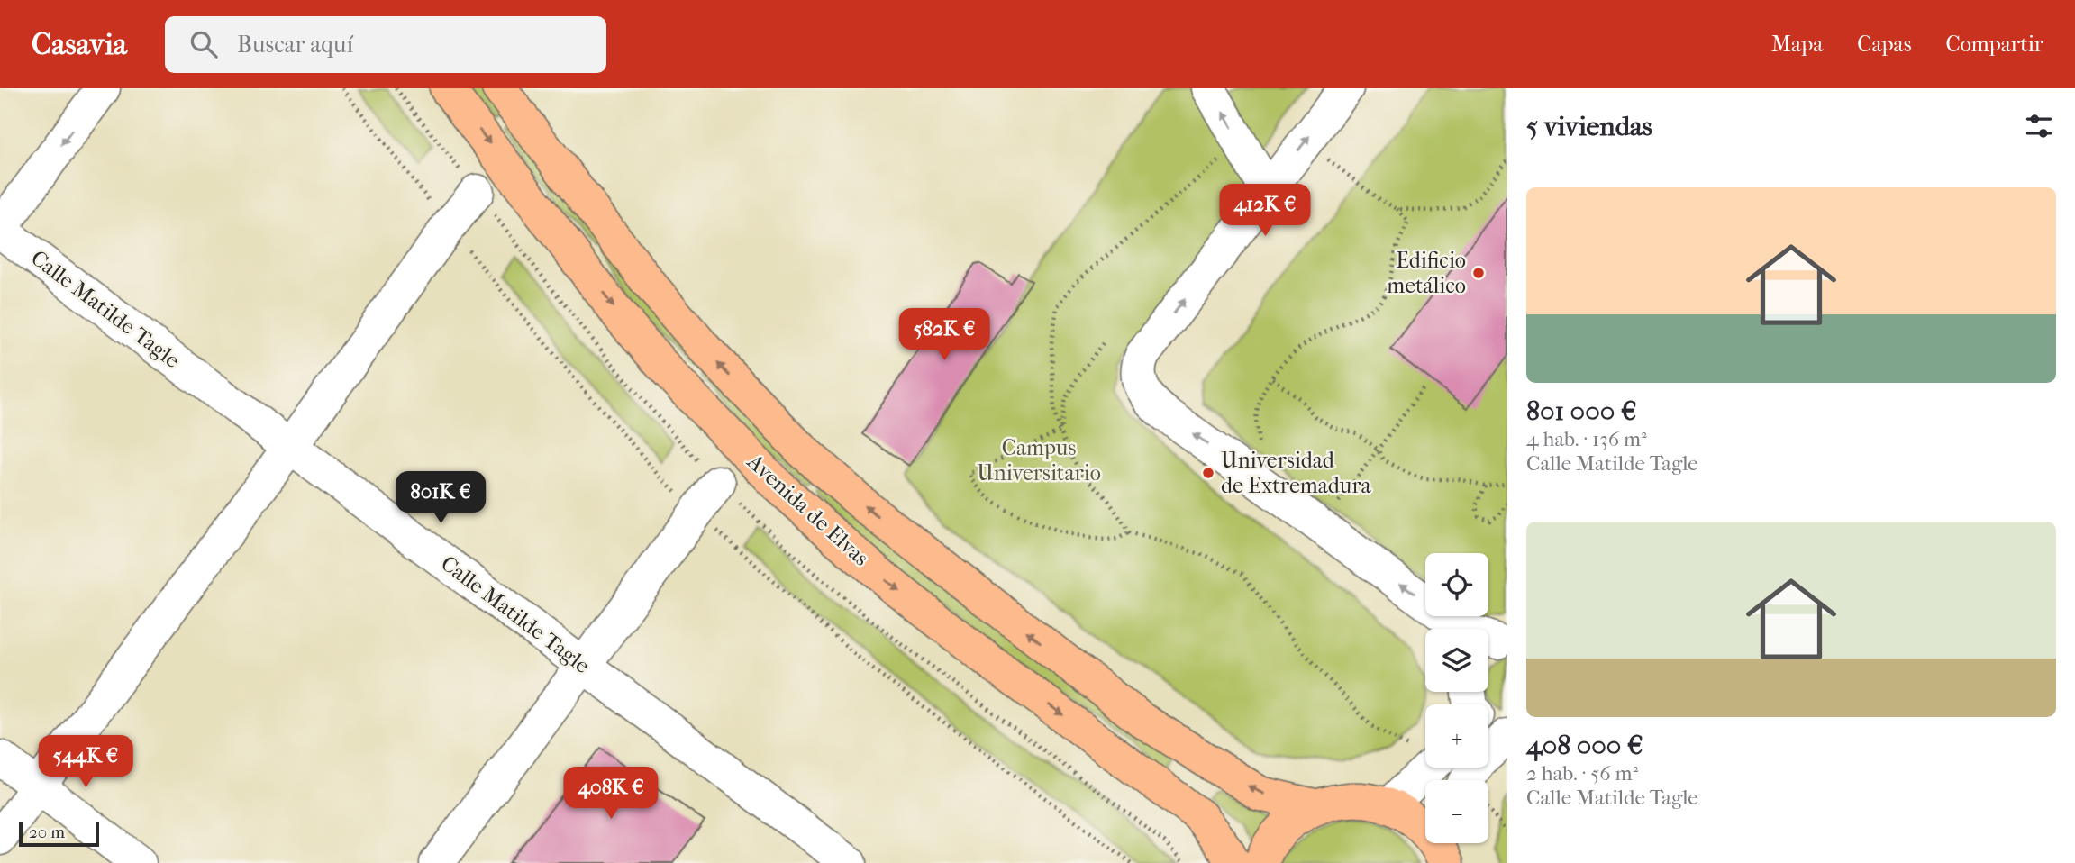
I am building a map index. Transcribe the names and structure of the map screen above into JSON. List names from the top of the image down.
{
  "streets": {
    "highway": ["Avenida de Elvas"],
    "street": ["Calle Matilde Tagle"]
  },
  "parks": ["Campus Universitario"],
  "places": ["Edificio metálico", "Universidad de Extremadura"],
  "scale_bar": "20 m",
  "page": {
    "header": "Casavia",
    "search": "Buscar aquí",
    "nav": ["Mapa", "Capas", "Compartir"],
    "heading": "5 viviendas",
    "list": [
      {
        "name": "801 000 €",
        "note": "4 hab. · 136 m² · Calle Matilde Tagle"
      },
      {
        "name": "408 000 €",
        "note": "2 hab. · 56 m² · Calle Matilde Tagle"
      }
    ],
    "price": [
      "412K €",
      "582K €",
      "801K €",
      "544K €",
      "408K €"
    ],
    "map_buttons": ["+", "−"],
    "scale": "20 m"
  }
}
